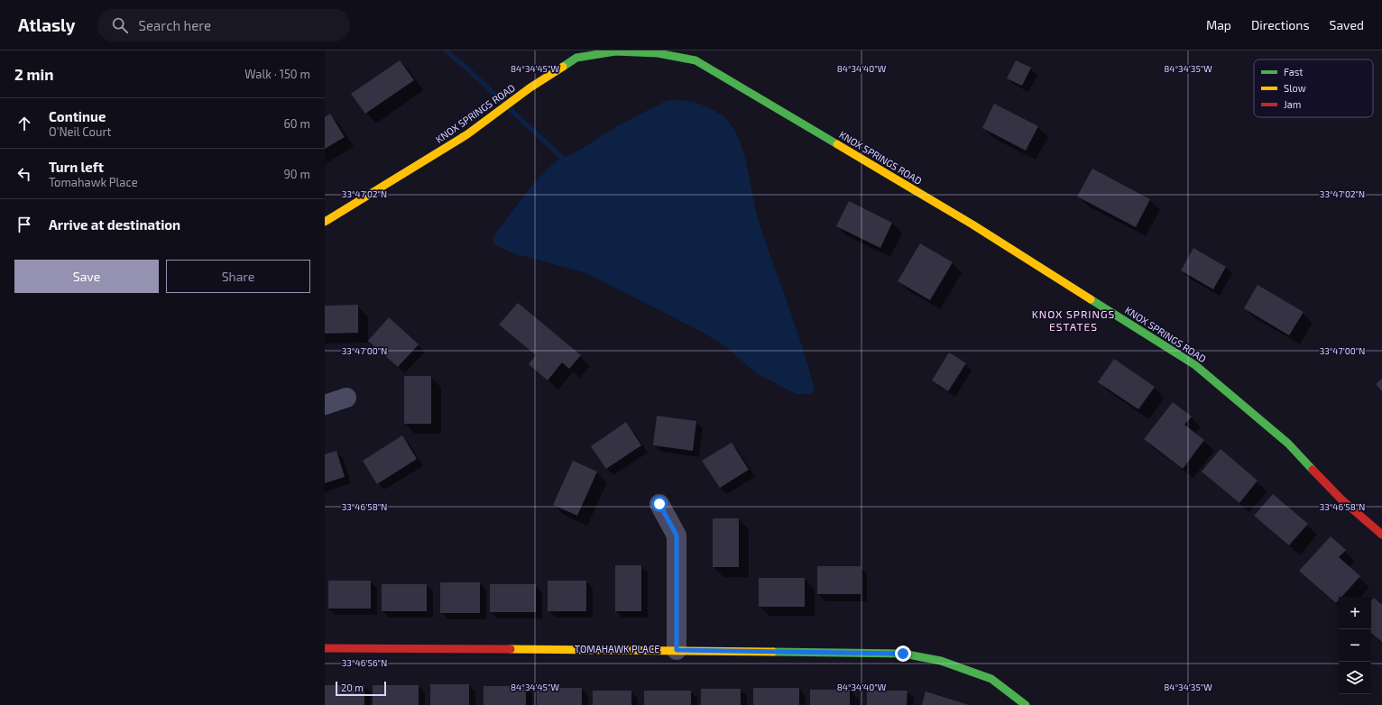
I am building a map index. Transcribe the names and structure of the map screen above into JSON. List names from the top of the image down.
{
  "streets": {
    "street": ["KNOX SPRINGS ROAD", "TOMAHAWK PLACE"]
  },
  "districts": ["KNOX SPRINGS ESTATES"],
  "legend": ["Fast", "Slow", "Jam"],
  "scale_bar": "20 m",
  "page": {
    "header": "Atlasly",
    "search": "Search here",
    "nav": ["Map", "Directions", "Saved"],
    "heading": ["2 min", "Walk · 150 m"],
    "list": [
      ["Continue", "O'Neil Court", "60 m"],
      ["Turn left", "Tomahawk Place", "90 m"],
      "Arrive at destination"
    ],
    "buttons": ["Save", "Share"],
    "map_buttons": ["+", "−"],
    "scale": "20 m"
  },
  "coordinates": [
    "84°34'45\"W",
    "84°34'40\"W",
    "84°34'35\"W",
    "33°47'02\"N",
    "33°47'00\"N",
    "33°46'58\"N",
    "33°46'56\"N"
  ]
}
